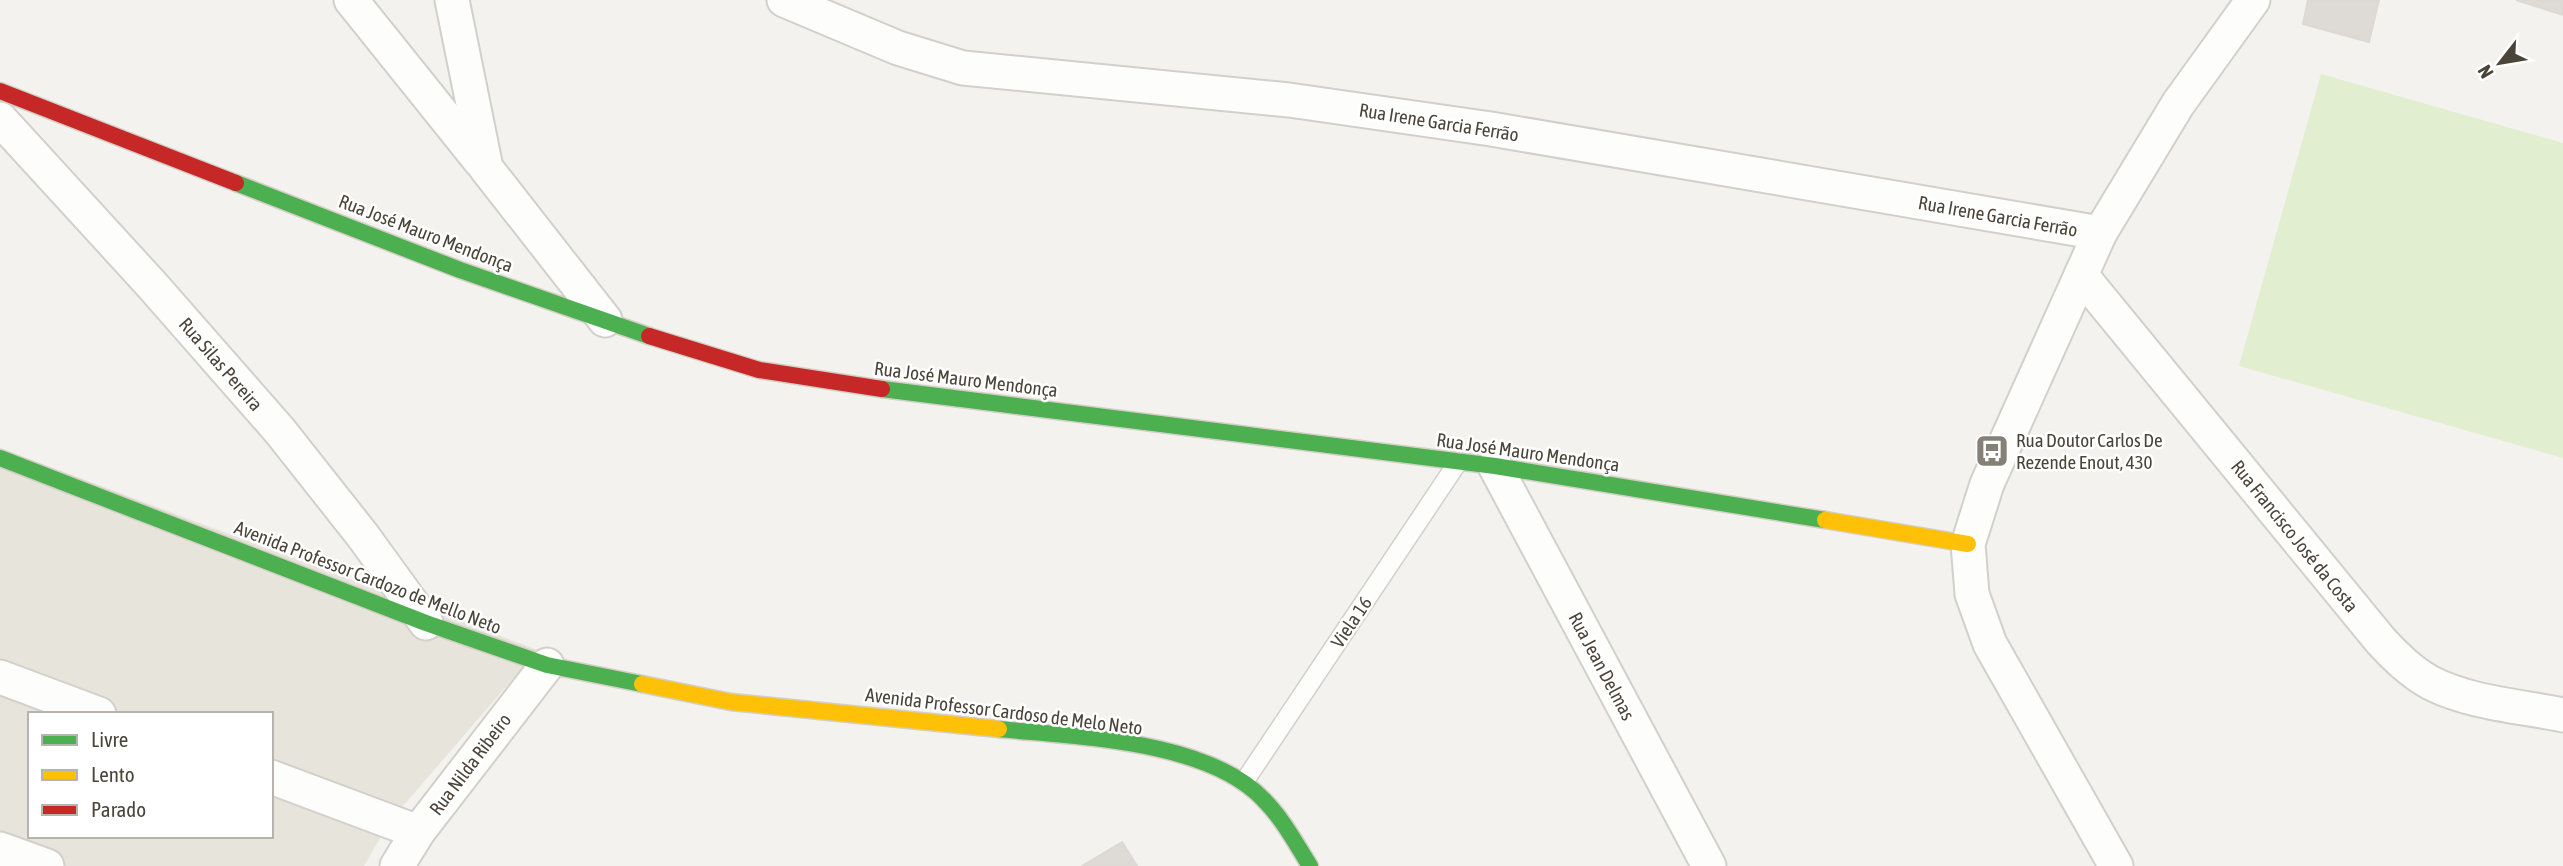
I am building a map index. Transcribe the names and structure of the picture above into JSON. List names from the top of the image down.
{
  "streets": {
    "street": [
      "Rua Irene Garcia Ferrão",
      "Rua José Mauro Mendonça",
      "Rua Silas Pereira",
      "Rua Francisco José da Costa",
      "Avenida Professor Cardozo de Mello Neto",
      "Rua Jean Delmas",
      "Avenida Professor Cardoso de Melo Neto",
      "Rua Nilda Ribeiro"
    ],
    "lane": ["Viela 16"]
  },
  "crossings": [
    ["Rua José Mauro Mendonça", "Viela 16"],
    ["Rua José Mauro Mendonça", "Rua Jean Delmas"],
    ["Rua Silas Pereira", "Avenida Professor Cardozo de Mello Neto"],
    ["Avenida Professor Cardozo de Mello Neto", "Avenida Professor Cardoso de Melo Neto"],
    ["Avenida Professor Cardozo de Mello Neto", "Rua Nilda Ribeiro"],
    ["Viela 16", "Avenida Professor Cardoso de Melo Neto"]
  ],
  "places": {
    "bus stop": ["Rua Doutor Carlos De Rezende Enout, 430"]
  },
  "legend": ["Livre", "Lento", "Parado"],
  "north": "bottom left"
}
